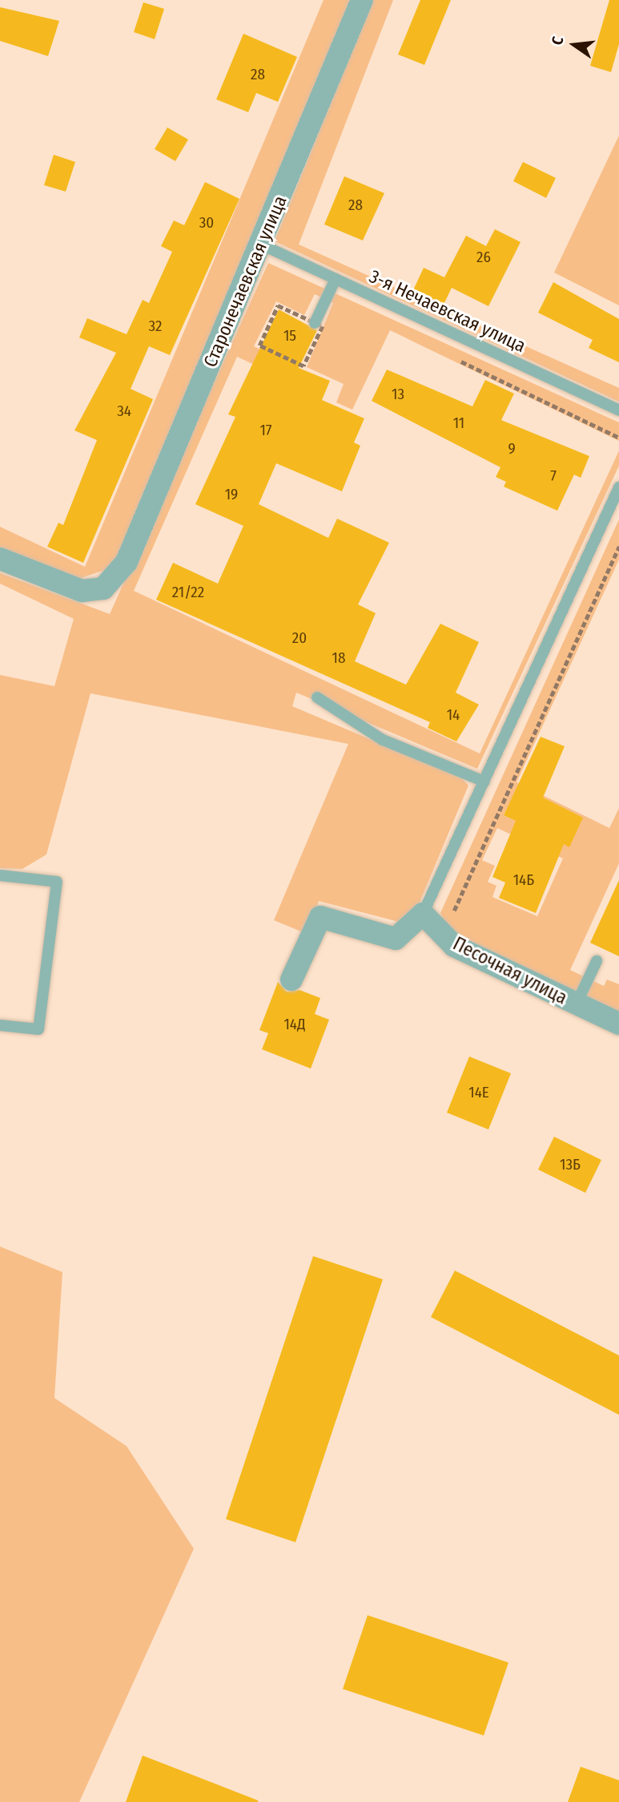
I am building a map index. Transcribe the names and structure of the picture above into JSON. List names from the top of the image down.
{
  "streets": {
    "street": ["Старонечаевская улица", "Песочная улица"],
    "lane": ["3-я Нечаевская улица"]
  },
  "crossings": [
    ["Старонечаевская улица", "3-я Нечаевская улица"]
  ],
  "house_numbers": [
    "28",
    "28",
    "30",
    "26",
    "32",
    "15",
    "13",
    "34",
    "11",
    "17",
    "9",
    "7",
    "19",
    "21/22",
    "20",
    "18",
    "14",
    "14Б",
    "14Д",
    "14Е",
    "13Б"
  ],
  "north": "left"
}
